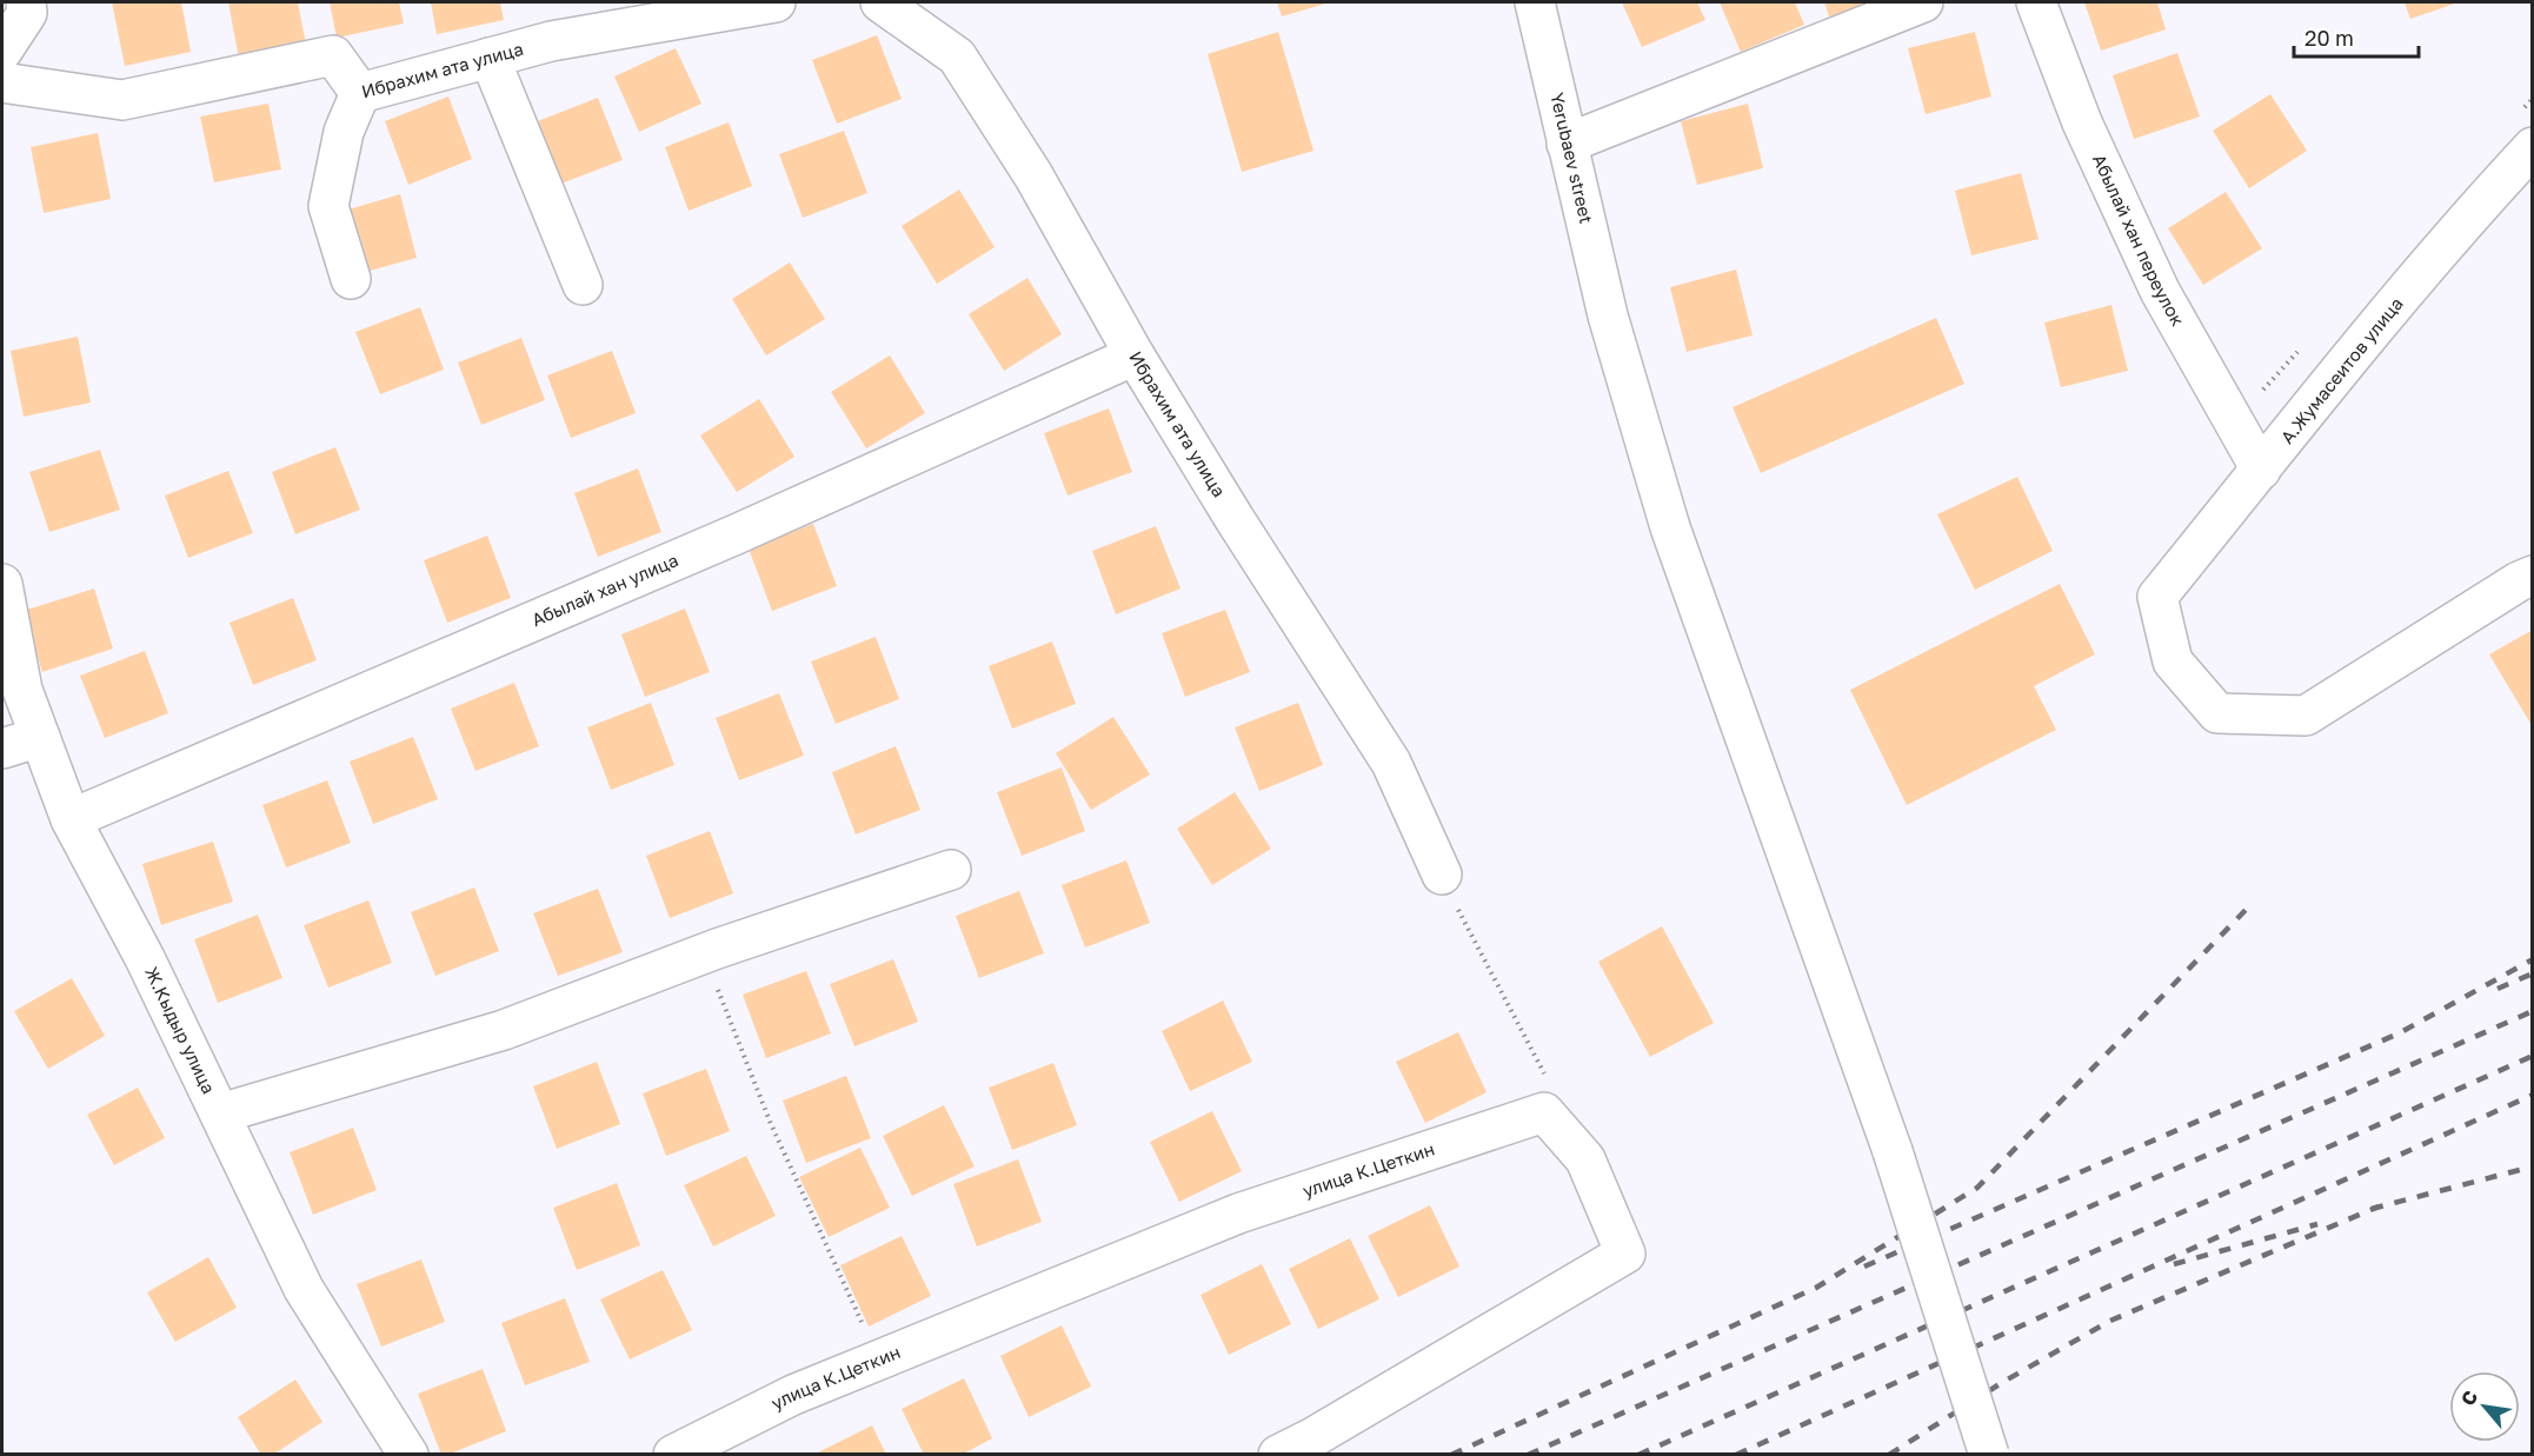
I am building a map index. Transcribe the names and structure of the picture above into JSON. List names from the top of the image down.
{
  "streets": {
    "street": [
      "Ибрахим ата улица",
      "Yerubaev street",
      "Абылай хан переулок",
      "А.Жумасеитов улица",
      "Абылай хан улица",
      "Ж.Кыдыр улица",
      "улица К.Цеткин"
    ]
  },
  "crossings": [
    ["Ибрахим ата улица", "Абылай хан улица"],
    ["Абылай хан переулок", "А.Жумасеитов улица"],
    ["Абылай хан улица", "Ж.Кыдыр улица"]
  ],
  "scale_bar": "20 m",
  "north": "top left"
}
